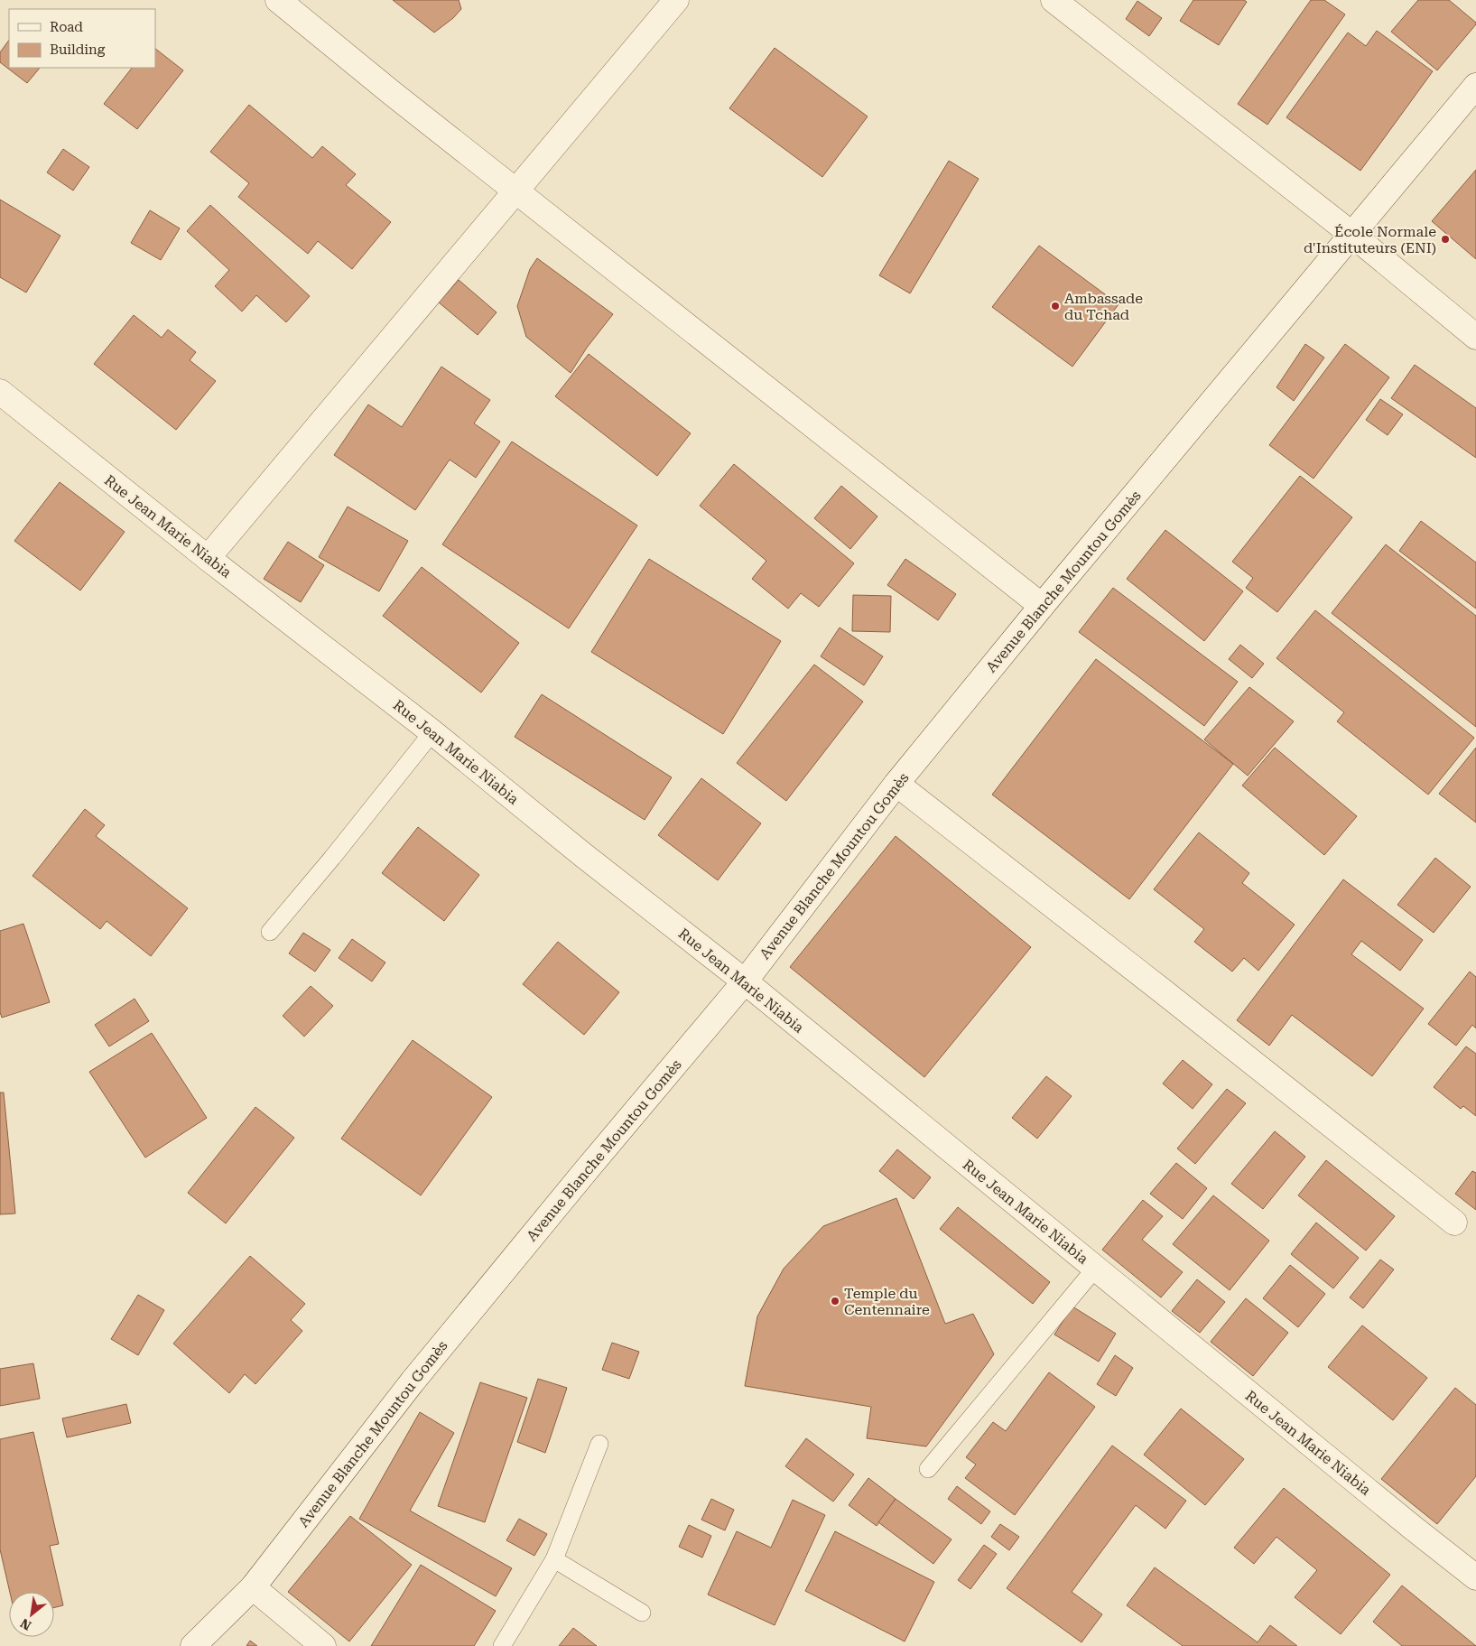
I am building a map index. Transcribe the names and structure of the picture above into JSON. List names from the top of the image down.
{
  "streets": {
    "street": ["Rue Jean Marie Niabia", "Avenue Blanche Mountou Gomès"]
  },
  "crossings": [
    ["Rue Jean Marie Niabia", "Avenue Blanche Mountou Gomès"]
  ],
  "places": ["École Normale d'Instituteurs (ENI)", "Ambassade du Tchad", "Temple du Centennaire"],
  "legend": ["Road", "Building"],
  "north": "bottom left"
}
